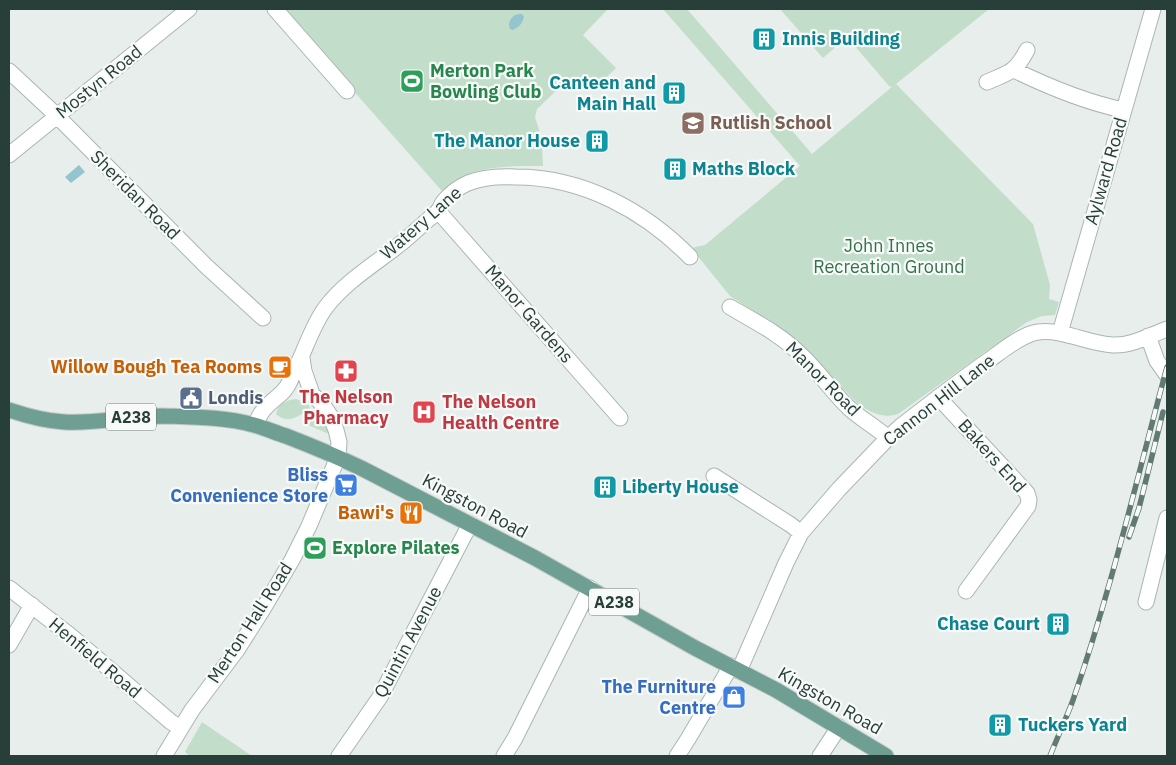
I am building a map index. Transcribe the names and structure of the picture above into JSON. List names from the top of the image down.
{
  "streets": {
    "main road": ["A238", "Kingston Road"],
    "street": [
      "Mostyn Road",
      "Aylward Road",
      "Sheridan Road",
      "Watery Lane",
      "Manor Gardens",
      "Manor Road",
      "Cannon Hill Lane",
      "Bakers End",
      "Merton Hall Road",
      "Quintin Avenue",
      "Henfield Road"
    ]
  },
  "crossings": [
    ["Mostyn Road", "Sheridan Road"],
    ["Aylward Road", "Cannon Hill Lane"],
    ["Watery Lane", "Manor Gardens"],
    ["Watery Lane", "Kingston Road"],
    ["Manor Road", "Cannon Hill Lane"],
    ["Cannon Hill Lane", "Bakers End"],
    ["Cannon Hill Lane", "Kingston Road"],
    ["Kingston Road", "Merton Hall Road"],
    ["Kingston Road", "Quintin Avenue"],
    ["Merton Hall Road", "Henfield Road"]
  ],
  "parks": ["John Innes Recreation Ground"],
  "places": {
    "building": [
      "Innis Building",
      "Canteen and Main Hall",
      "The Manor House",
      "Maths Block",
      "Liberty House",
      "Chase Court",
      "Tuckers Yard"
    ],
    "sports": ["Merton Park Bowling Club", "Explore Pilates"],
    "school or university": ["Rutlish School"],
    "cafe": ["Willow Bough Tea Rooms"],
    "pharmacy": ["The Nelson Pharmacy"],
    "public building": ["Londis"],
    "hospital": ["The Nelson Health Centre"],
    "supermarket": ["Bliss Convenience Store"],
    "restaurant": ["Bawi's"],
    "shop": ["The Furniture Centre"]
  }
}
